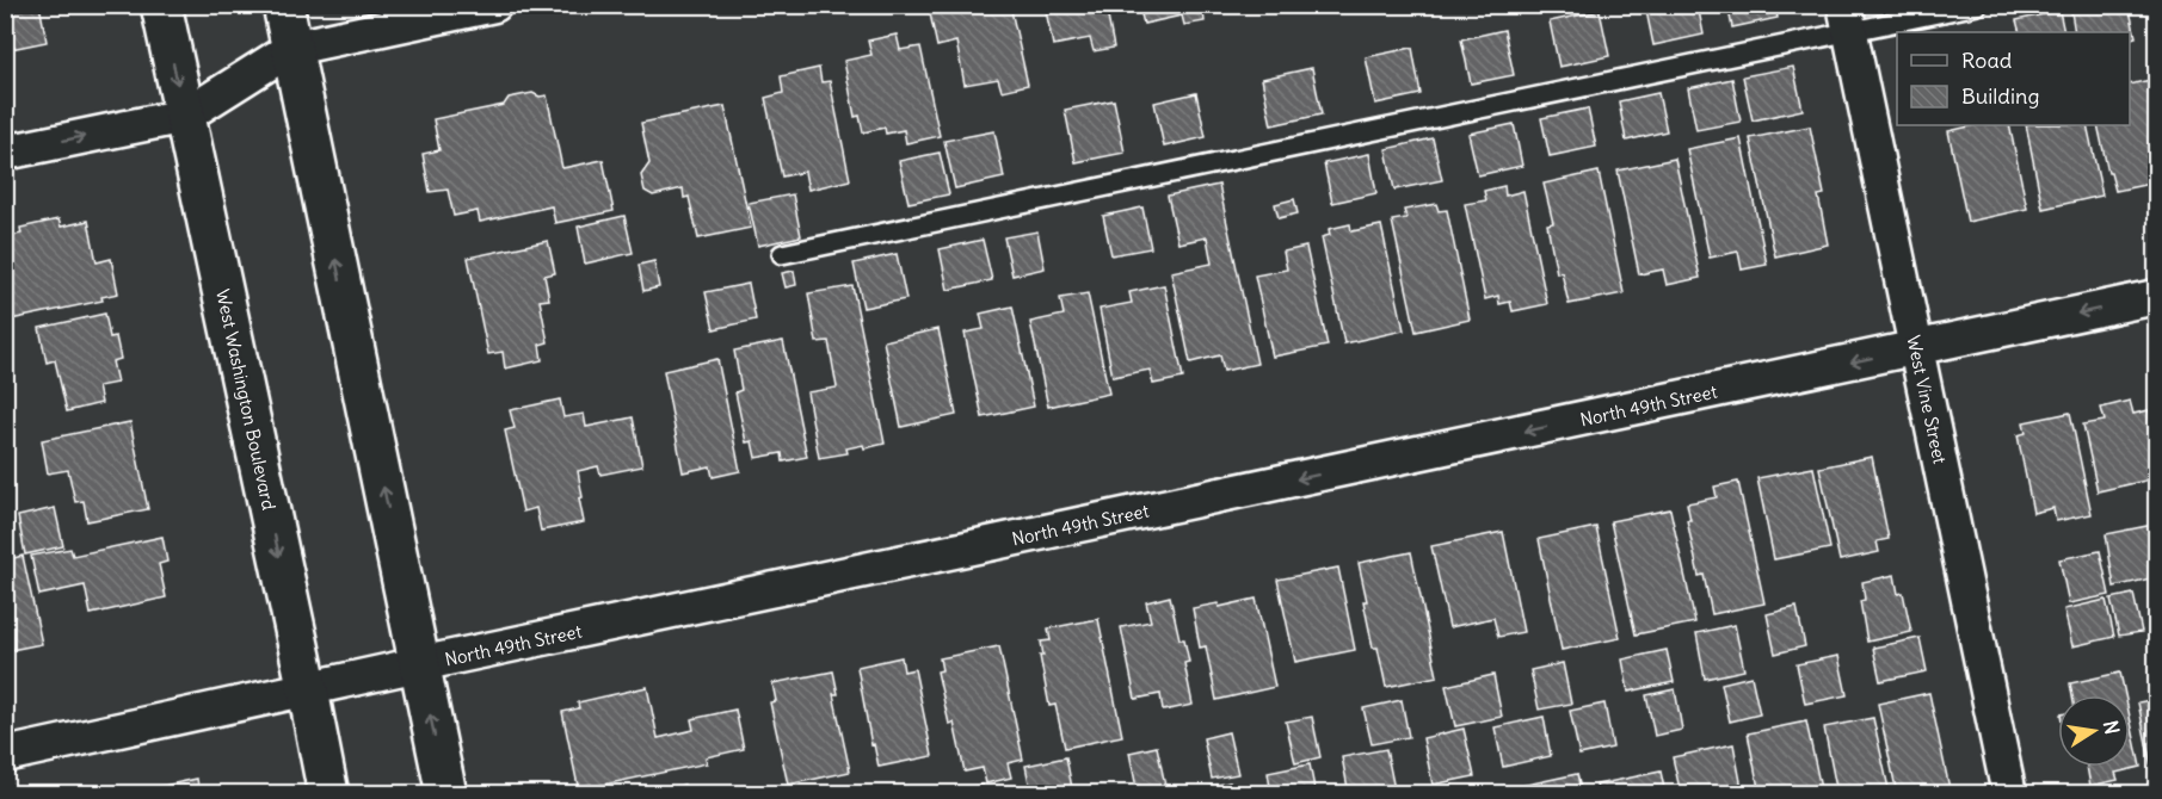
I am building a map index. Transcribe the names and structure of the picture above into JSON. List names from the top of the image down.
{
  "streets": {
    "street": ["West Washington Boulevard", "West Vine Street", "North 49th Street"]
  },
  "crossings": [
    ["West Washington Boulevard", "North 49th Street"],
    ["West Vine Street", "North 49th Street"]
  ],
  "one_way": ["North 49th Street"],
  "legend": ["Road", "Building"],
  "north": "right"
}
